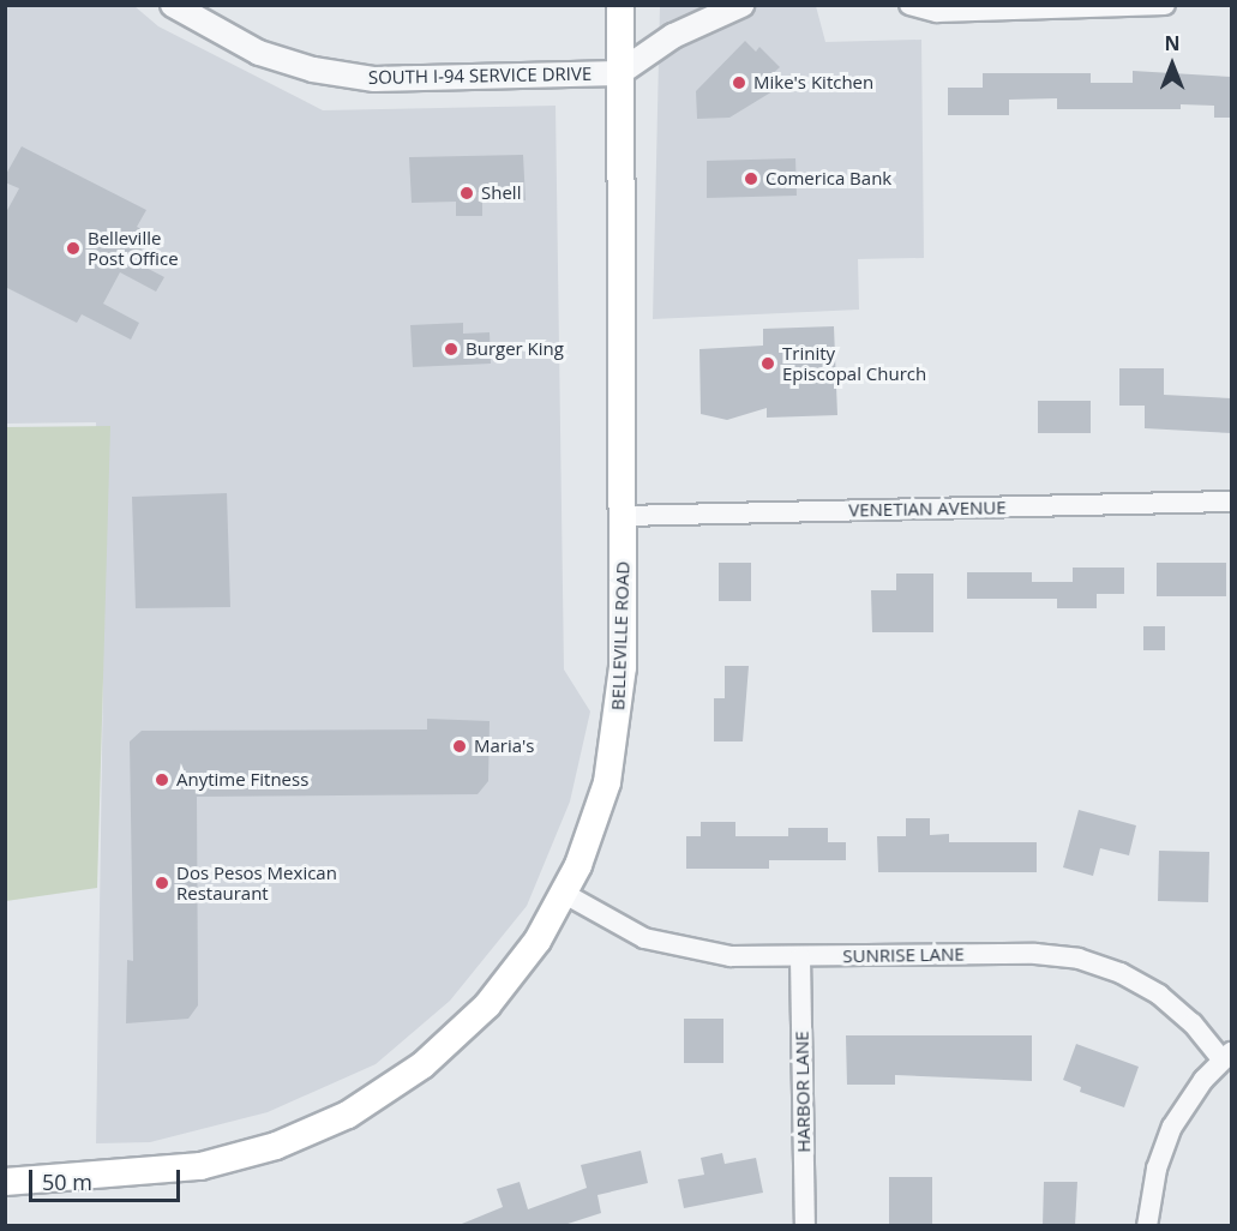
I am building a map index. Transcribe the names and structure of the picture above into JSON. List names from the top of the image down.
{
  "streets": {
    "main road": ["BELLEVILLE ROAD"],
    "street": [
      "SOUTH I-94 SERVICE DRIVE",
      "VENETIAN AVENUE",
      "SUNRISE LANE",
      "HARBOR LANE"
    ]
  },
  "crossings": [
    ["SOUTH I-94 SERVICE DRIVE", "BELLEVILLE ROAD"],
    ["VENETIAN AVENUE", "BELLEVILLE ROAD"],
    ["BELLEVILLE ROAD", "SUNRISE LANE"],
    ["SUNRISE LANE", "HARBOR LANE"]
  ],
  "places": [
    "Mike's Kitchen",
    "Comerica Bank",
    "Shell",
    "Belleville Post Office",
    "Burger King",
    "Trinity Episcopal Church",
    "Maria's",
    "Anytime Fitness",
    "Dos Pesos Mexican Restaurant"
  ],
  "scale_bar": "50 m",
  "north": "top"
}
